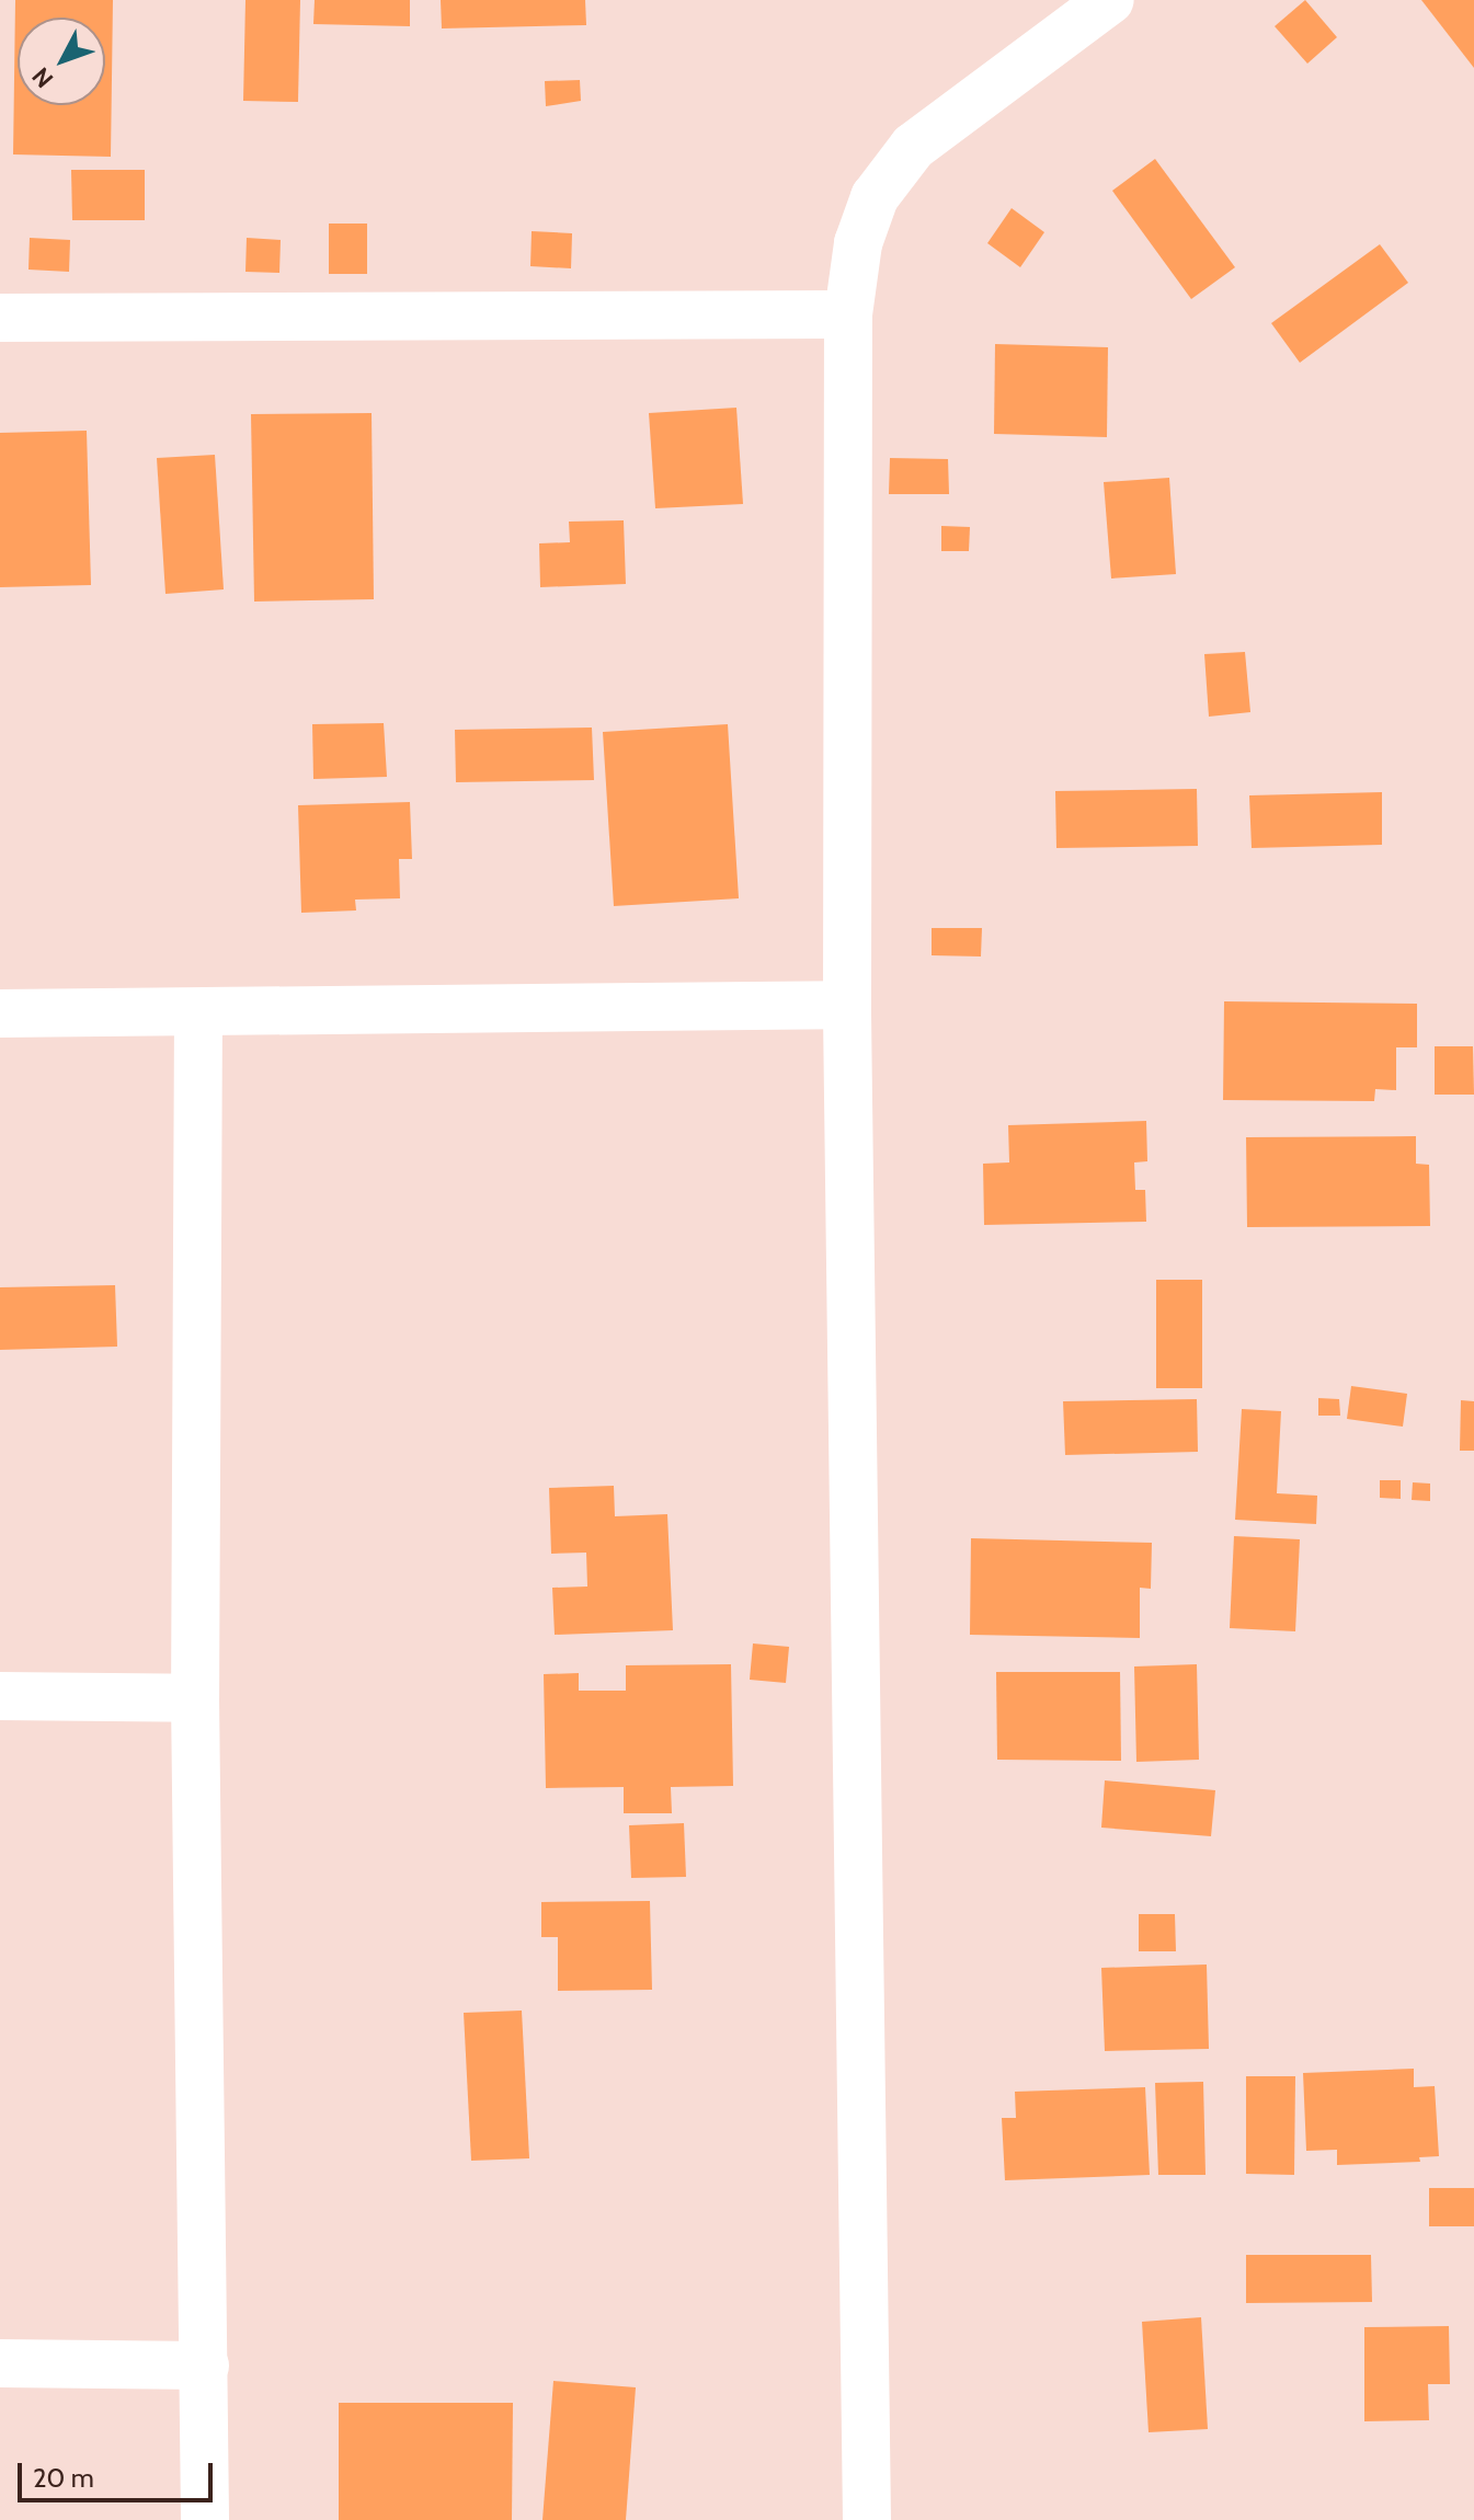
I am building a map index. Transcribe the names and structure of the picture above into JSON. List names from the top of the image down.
{
  "scale_bar": "20 m",
  "north": "bottom left"
}
